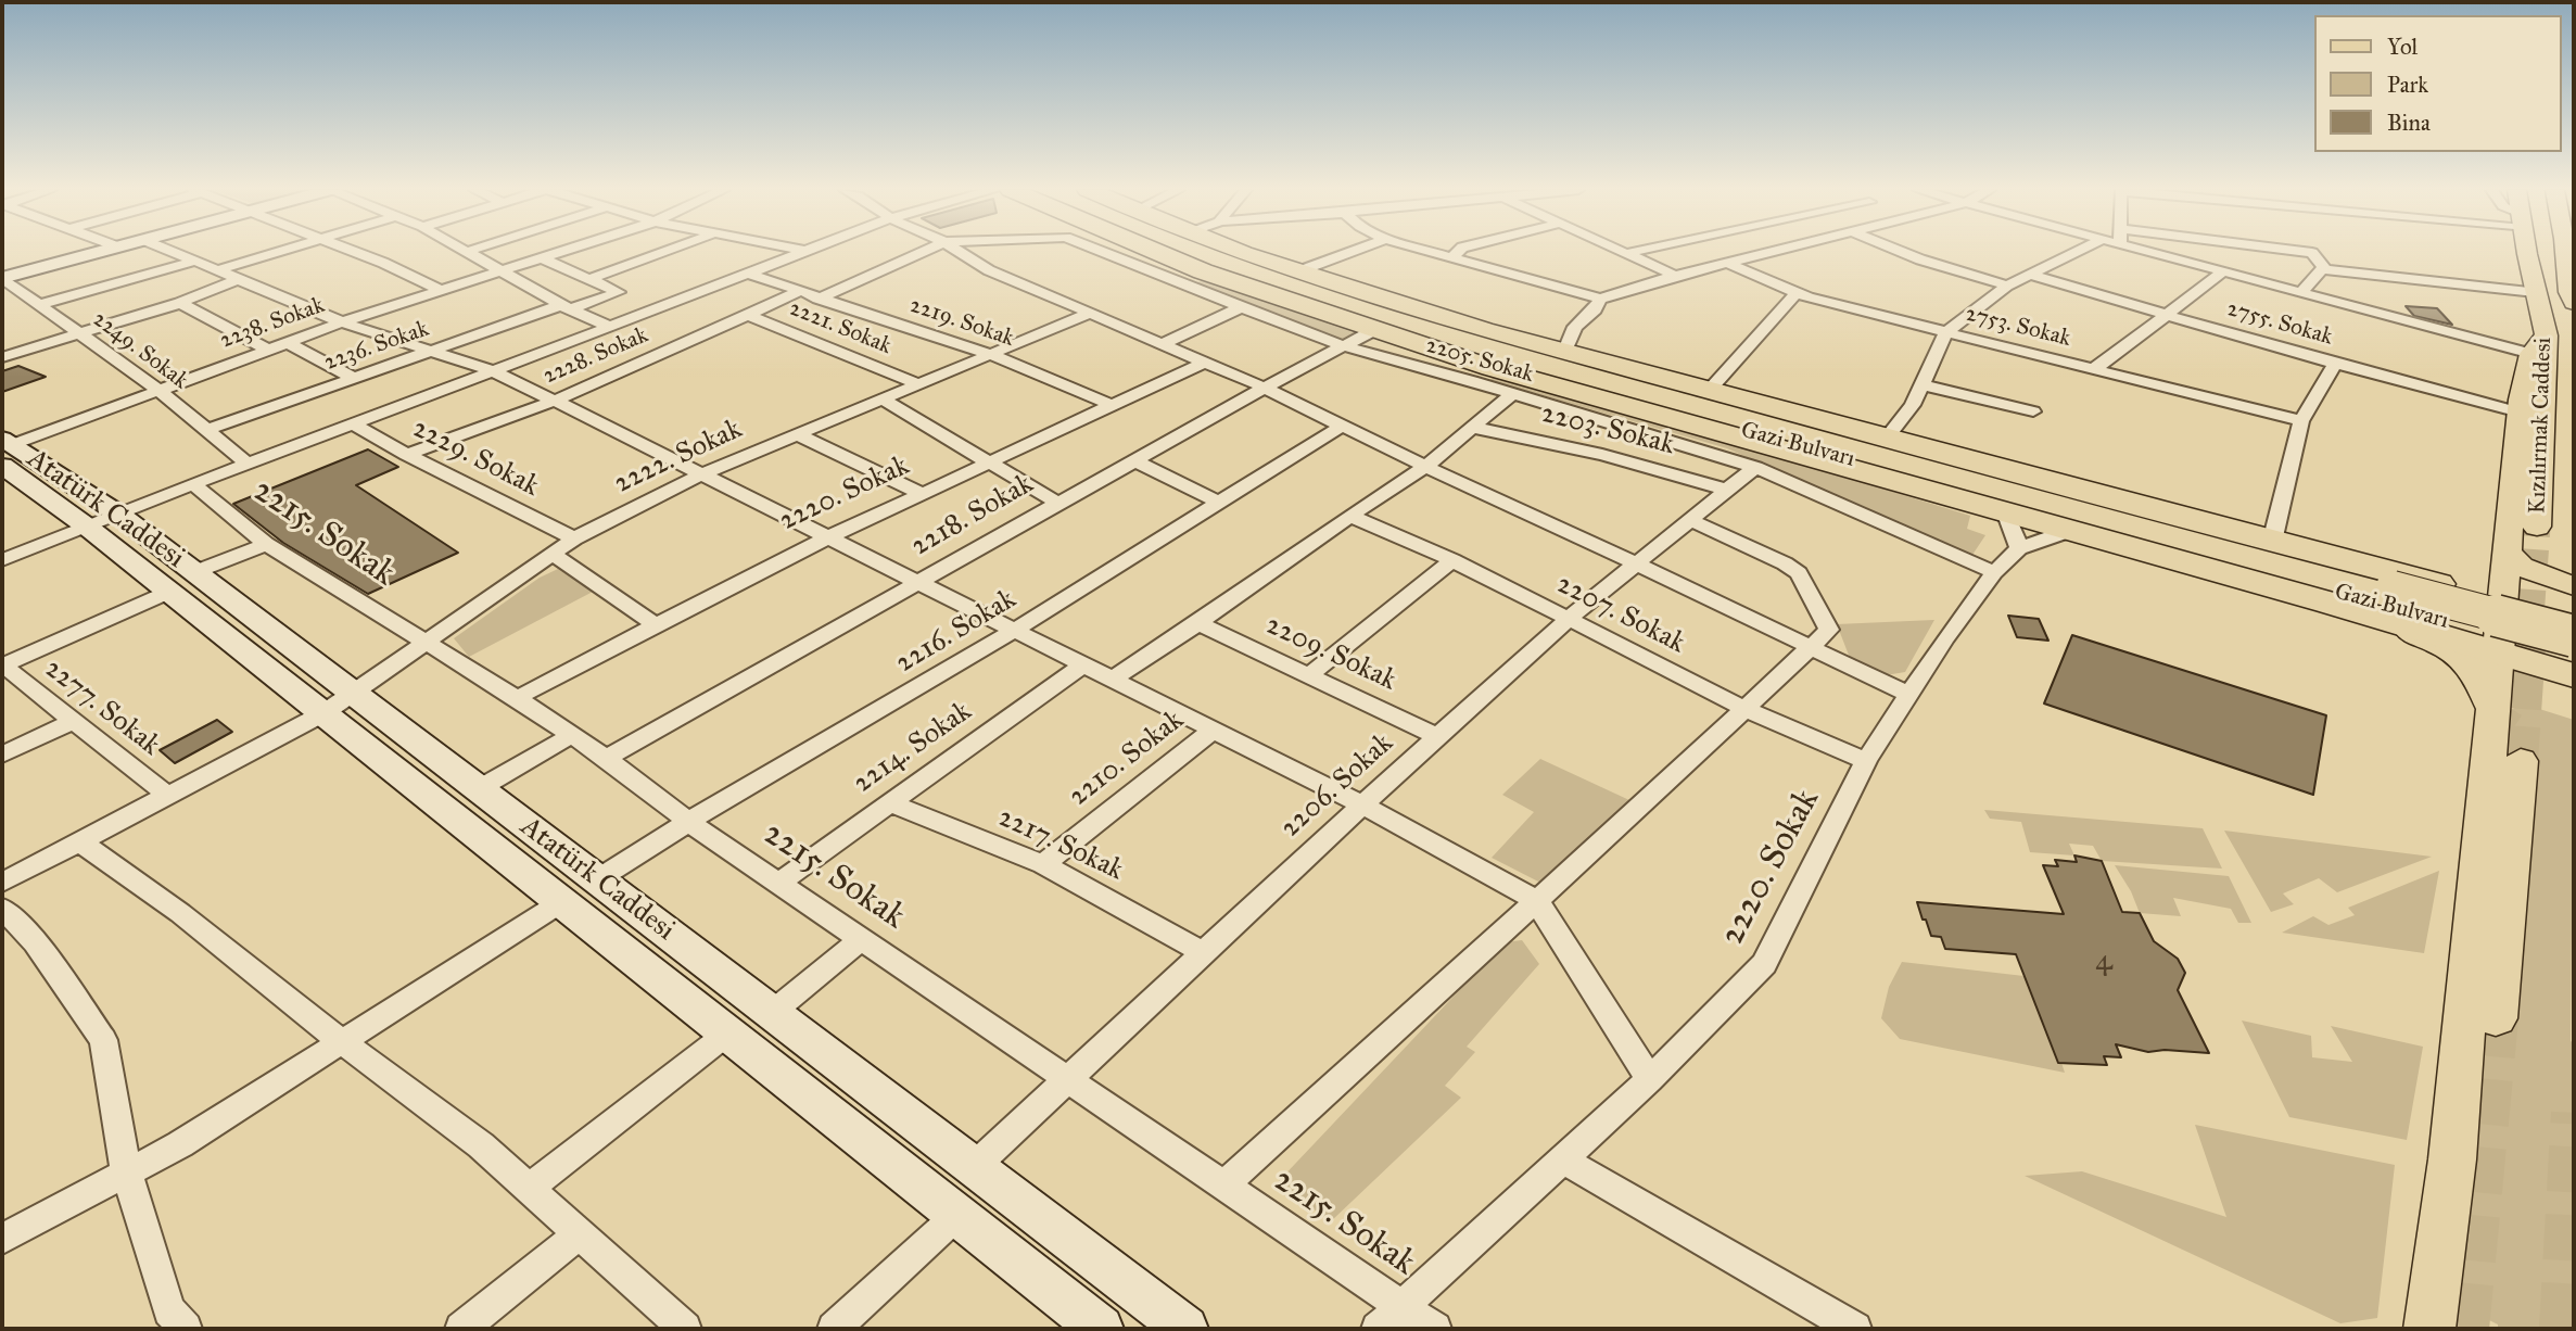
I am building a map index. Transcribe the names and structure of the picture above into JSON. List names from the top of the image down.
{
  "streets": {
    "highway": ["Gazi Bulvarı"],
    "main road": ["Kızılırmak Caddesi", "Atatürk Caddesi"],
    "street": [
      "2219. Sokak",
      "2238. Sokak",
      "2755. Sokak",
      "2753. Sokak",
      "2221. Sokak",
      "2236. Sokak",
      "2249. Sokak",
      "2228. Sokak",
      "2205. Sokak",
      "2203. Sokak",
      "2222. Sokak",
      "2229. Sokak",
      "2220. Sokak",
      "2218. Sokak",
      "2215. Sokak",
      "2207. Sokak",
      "2216. Sokak",
      "2209. Sokak",
      "2277. Sokak",
      "2214. Sokak",
      "2210. Sokak",
      "2206. Sokak",
      "2217. Sokak"
    ]
  },
  "crossings": [
    ["2219. Sokak", "2228. Sokak"],
    ["2219. Sokak", "2222. Sokak"],
    ["2219. Sokak", "2220. Sokak"],
    ["2238. Sokak", "2249. Sokak"],
    ["2238. Sokak", "Atatürk Caddesi"],
    ["2221. Sokak", "2228. Sokak"],
    ["2221. Sokak", "2222. Sokak"],
    ["2236. Sokak", "2249. Sokak"],
    ["2228. Sokak", "2229. Sokak"],
    ["2205. Sokak", "2222. Sokak"],
    ["2205. Sokak", "2220. Sokak"],
    ["2205. Sokak", "2218. Sokak"],
    ["2205. Sokak", "2216. Sokak"],
    ["2205. Sokak", "2206. Sokak"],
    ["2203. Sokak", "2206. Sokak"],
    ["2222. Sokak", "2229. Sokak"],
    ["2222. Sokak", "Atatürk Caddesi"],
    ["2222. Sokak", "2215. Sokak"],
    ["2222. Sokak", "2277. Sokak"],
    ["2220. Sokak", "2215. Sokak"],
    ["2220. Sokak", "2207. Sokak"],
    ["Atatürk Caddesi", "2216. Sokak"],
    ["Atatürk Caddesi", "2206. Sokak"],
    ["2218. Sokak", "2215. Sokak"],
    ["2215. Sokak", "2216. Sokak"],
    ["2215. Sokak", "2214. Sokak"],
    ["2215. Sokak", "2206. Sokak"],
    ["2207. Sokak", "2206. Sokak"],
    ["2209. Sokak", "2206. Sokak"],
    ["2214. Sokak", "2217. Sokak"],
    ["2210. Sokak", "2217. Sokak"],
    ["2206. Sokak", "2217. Sokak"]
  ],
  "house_numbers": ["4"],
  "legend": ["Yol", "Park", "Bina"]
}
